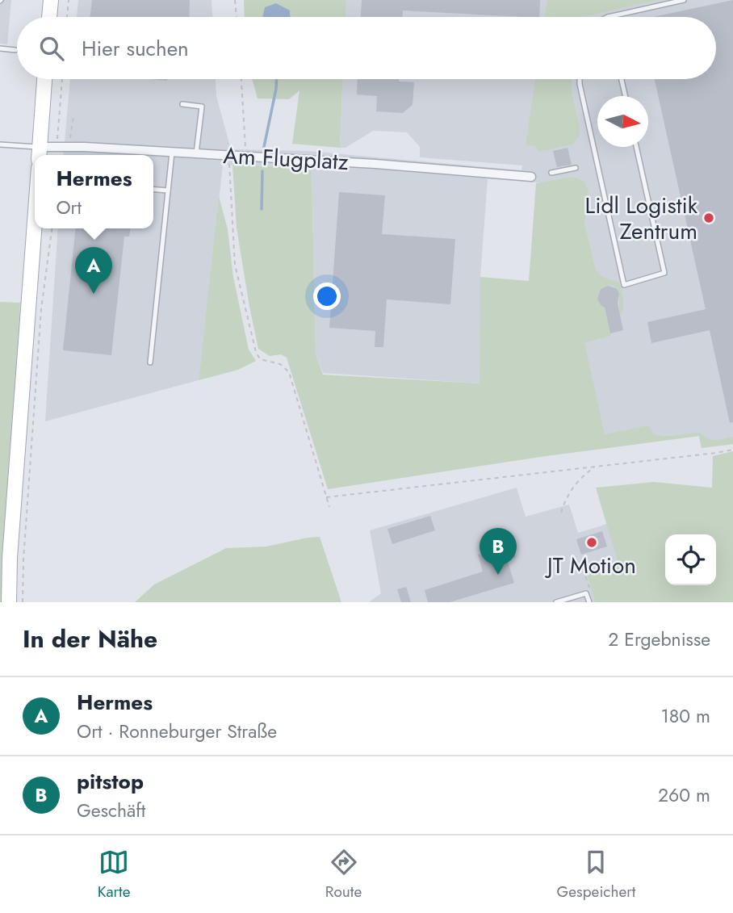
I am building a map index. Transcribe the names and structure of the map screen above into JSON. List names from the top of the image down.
{
  "streets": {
    "street": ["Am Flugplatz"]
  },
  "places": ["Lidl Logistik Zentrum", "JT Motion"],
  "north": "right",
  "page": {
    "search": "Hier suchen",
    "popup": ["Hermes", "Ort"],
    "pins": ["A", "B"],
    "heading": ["In der Nähe", "2 Ergebnisse"],
    "list": [
      {
        "mark": "A",
        "name": "Hermes",
        "note": "Ort · Ronneburger Straße",
        "value": "180 m"
      },
      {
        "mark": "B",
        "name": "pitstop",
        "note": "Geschäft",
        "value": "260 m"
      }
    ],
    "nav": ["Karte", "Route", "Gespeichert"]
  }
}
